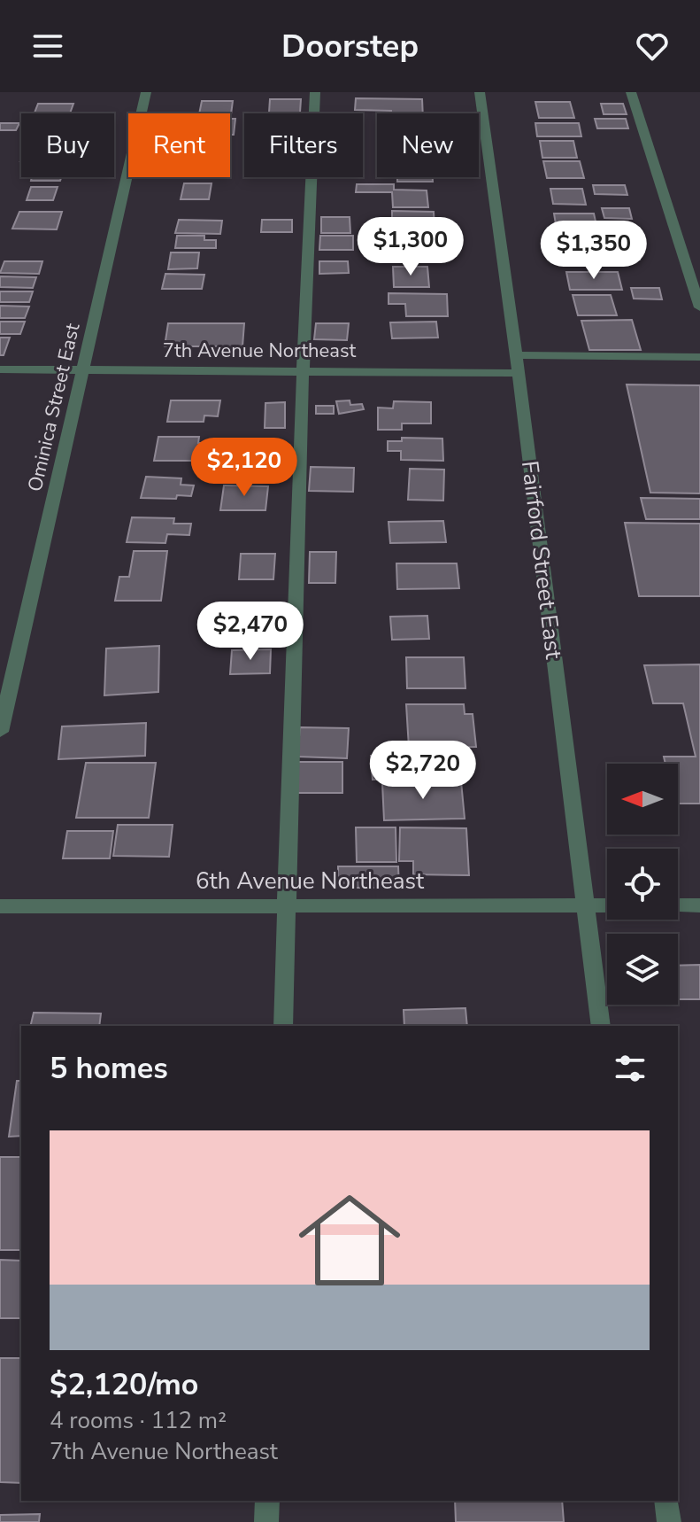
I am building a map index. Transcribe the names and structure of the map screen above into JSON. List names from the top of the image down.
{
  "streets": {
    "street": [
      "7th Avenue Northeast",
      "Ominica Street East",
      "Fairford Street East",
      "6th Avenue Northeast"
    ]
  },
  "crossings": [
    ["7th Avenue Northeast", "Ominica Street East"],
    ["7th Avenue Northeast", "Fairford Street East"],
    ["Fairford Street East", "6th Avenue Northeast"]
  ],
  "north": "left",
  "page": {
    "header": "Doorstep",
    "chip": [
      "Buy",
      "Rent",
      "Filters",
      "New"
    ],
    "price": [
      "$1,300",
      "$1,350",
      "$2,120",
      "$2,470",
      "$2,720"
    ],
    "heading": "5 homes",
    "list": [
      {
        "name": "$2,120/mo",
        "note": "4 rooms · 112 m² · 7th Avenue Northeast"
      }
    ]
  }
}
